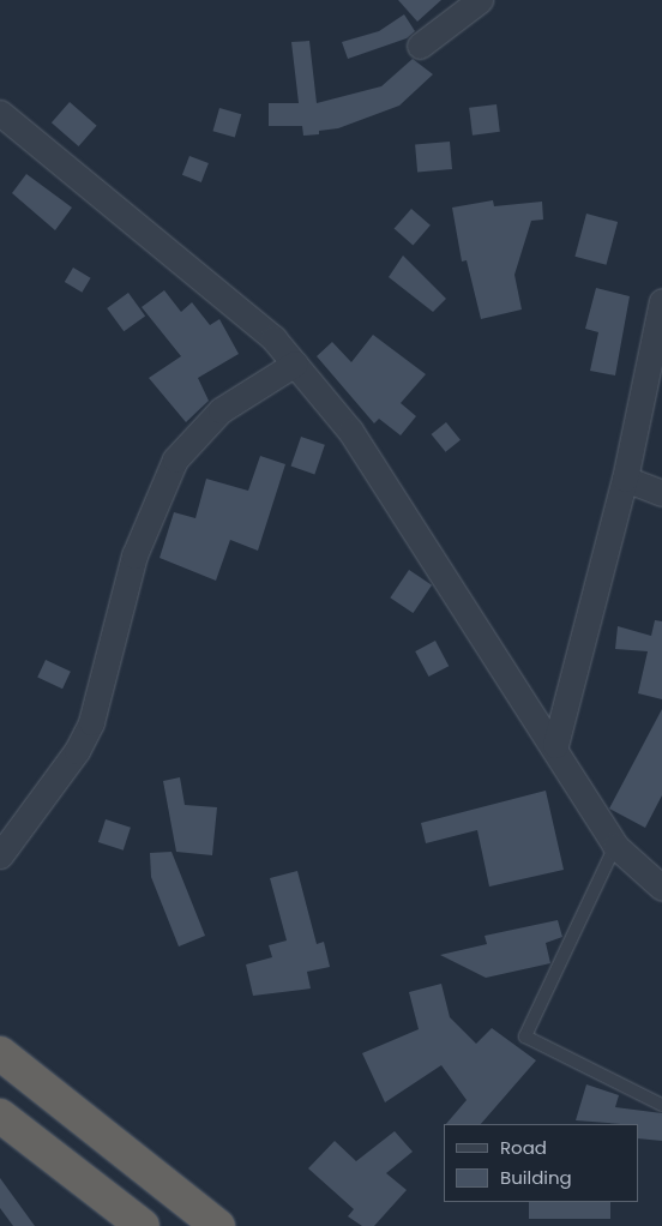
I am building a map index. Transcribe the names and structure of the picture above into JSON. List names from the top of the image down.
{
  "legend": ["Road", "Building"]
}
